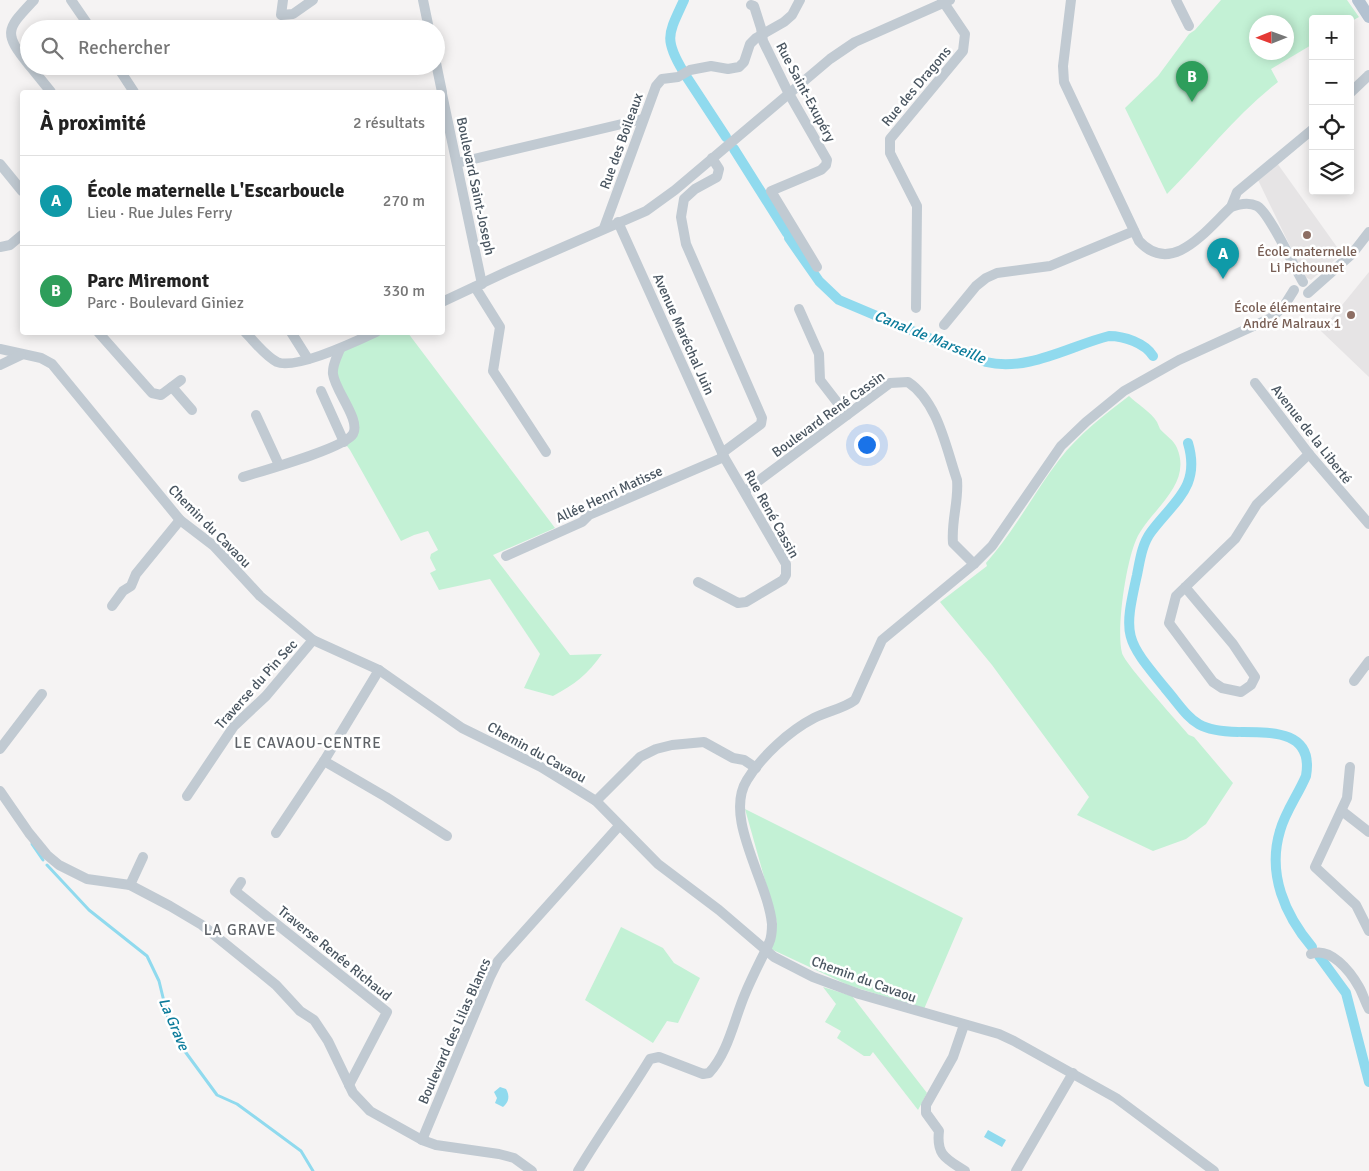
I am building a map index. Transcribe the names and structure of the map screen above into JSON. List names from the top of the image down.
{
  "streets": {
    "street": [
      "Rue des Dragons",
      "Rue Saint-Exupéry",
      "Rue des Boileaux",
      "Boulevard Saint-Joseph",
      "Avenue Maréchal Juin",
      "Boulevard René Cassin",
      "Avenue de la Liberté",
      "Allée Henri Matisse",
      "Rue René Cassin",
      "Chemin du Cavaou",
      "Traverse du Pin Sec",
      "Traverse Renée Richaud",
      "Boulevard des Lilas Blancs"
    ]
  },
  "crossings": [
    ["Rue Saint-Exupéry", "Rue des Boileaux"],
    ["Avenue Maréchal Juin", "Allée Henri Matisse"],
    ["Avenue Maréchal Juin", "Rue René Cassin"],
    ["Boulevard René Cassin", "Rue René Cassin"],
    ["Allée Henri Matisse", "Rue René Cassin"],
    ["Chemin du Cavaou", "Traverse du Pin Sec"],
    ["Chemin du Cavaou", "Boulevard des Lilas Blancs"]
  ],
  "districts": ["LE CAVAOU-CENTRE", "LA GRAVE"],
  "water": ["Canal de Marseille", "La Grave"],
  "places": ["École maternelle Li Pichounet", "École élémentaire André Malraux 1"],
  "north": "left",
  "page": {
    "map_buttons": ["+", "−"],
    "search": "Rechercher",
    "pins": ["B", "A"],
    "heading": ["À proximité", "2 résultats"],
    "list": [
      {
        "mark": "A",
        "name": "École maternelle L'Escarboucle",
        "note": "Lieu · Rue Jules Ferry",
        "value": "270 m"
      },
      {
        "mark": "B",
        "name": "Parc Miremont",
        "note": "Parc · Boulevard Giniez",
        "value": "330 m"
      }
    ]
  }
}
